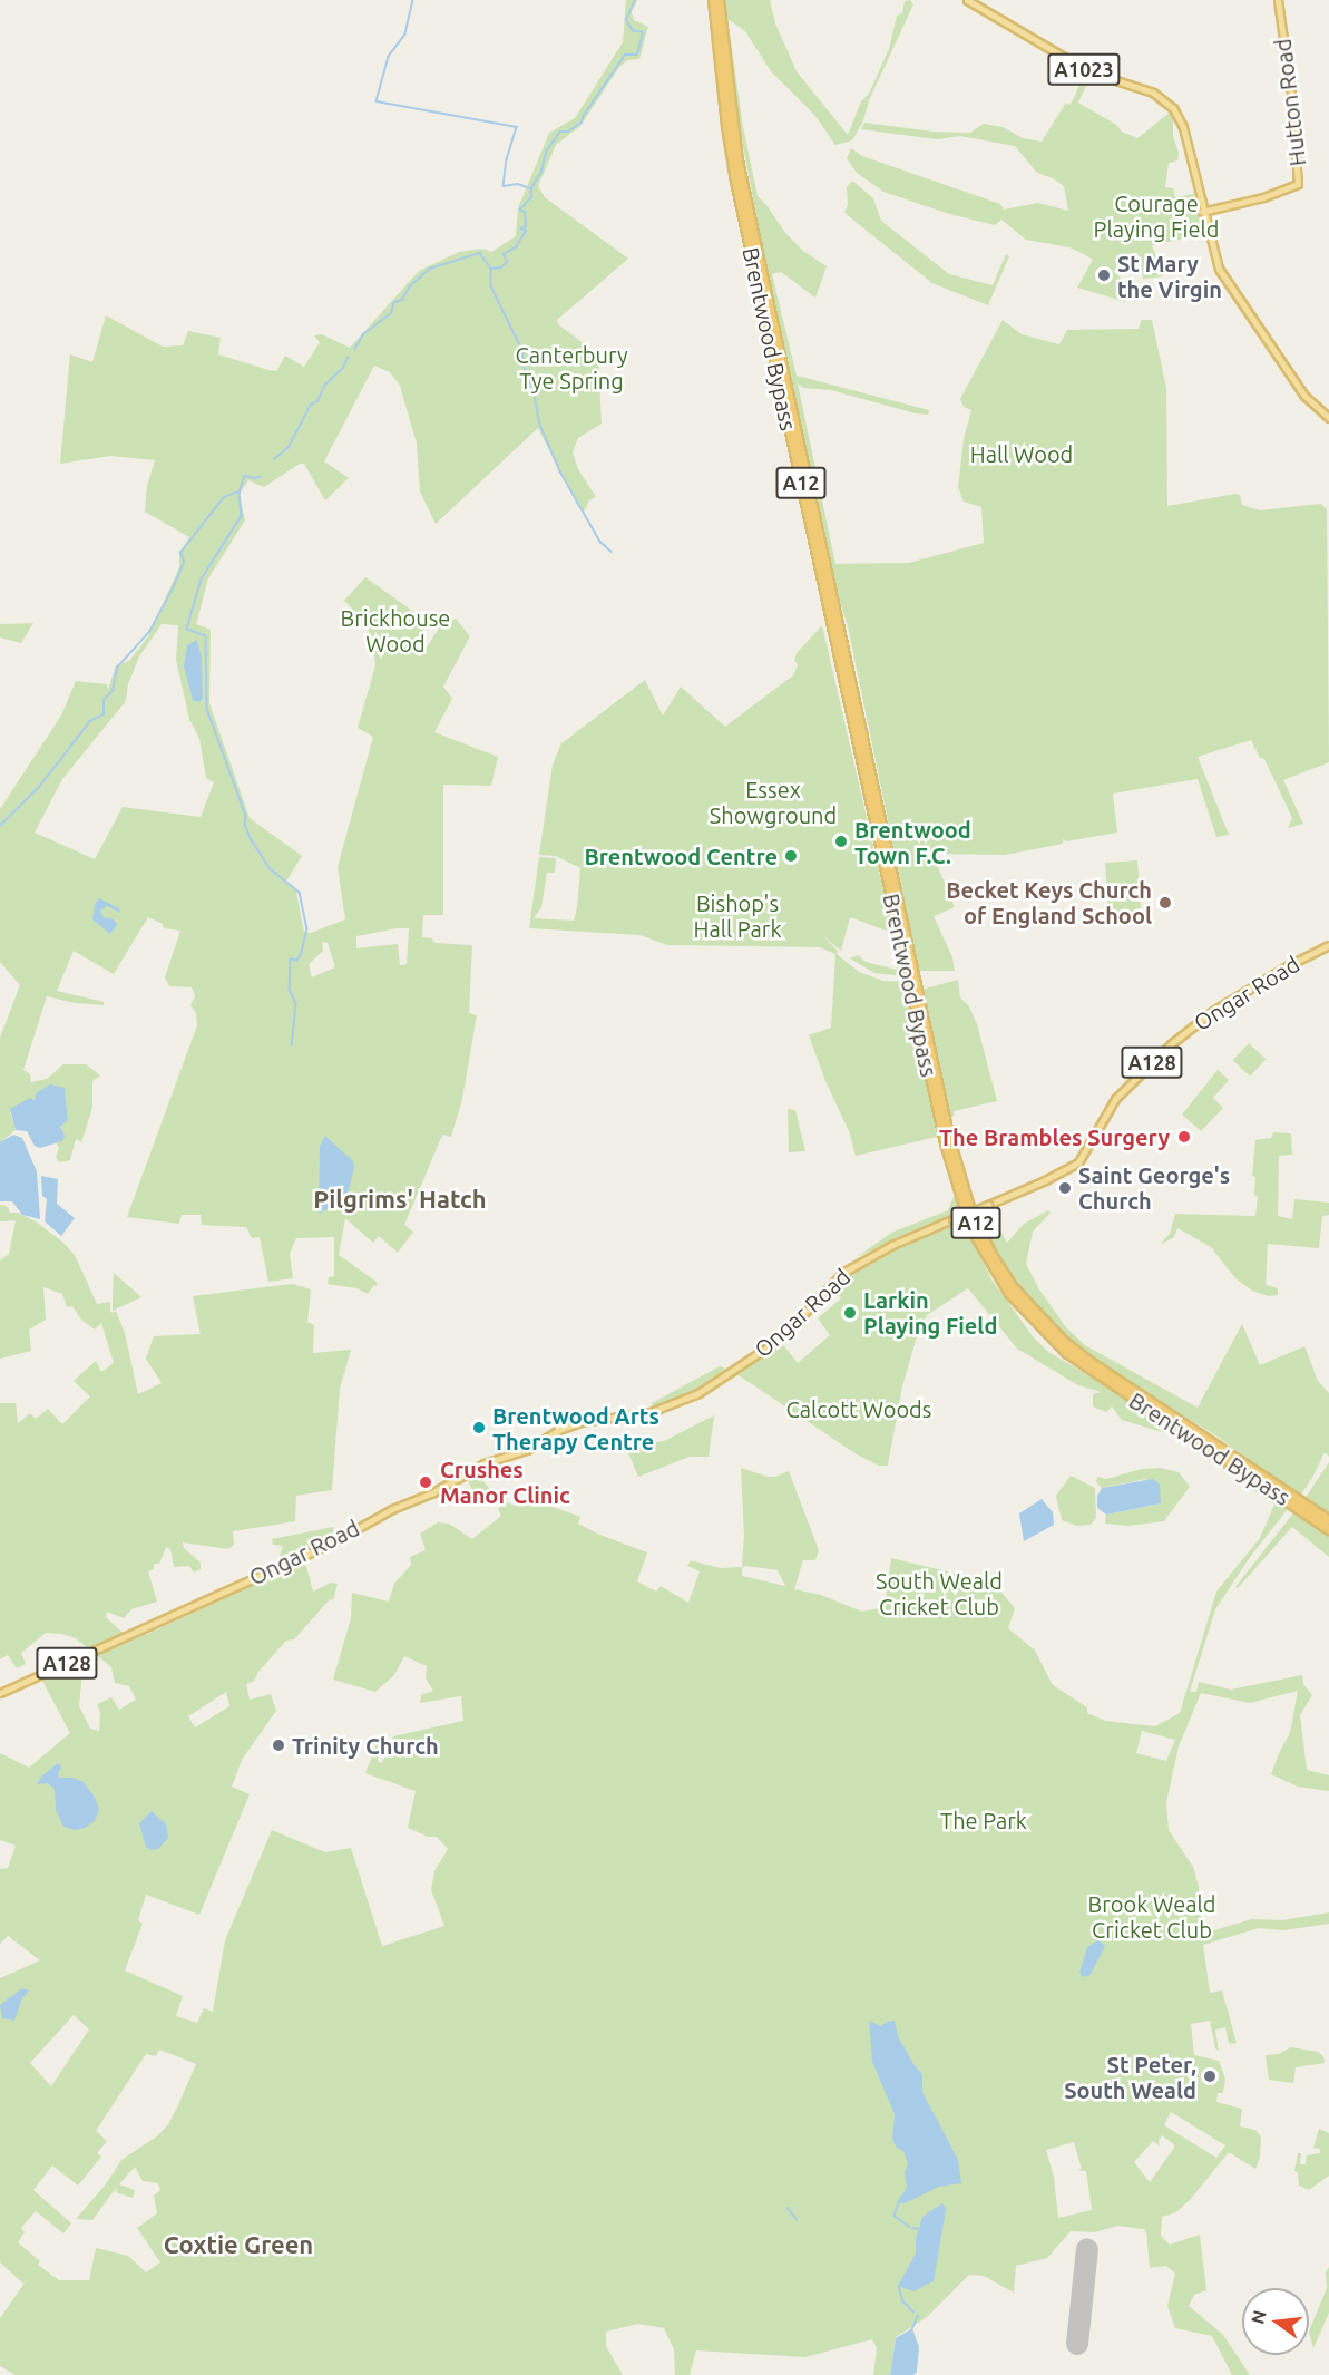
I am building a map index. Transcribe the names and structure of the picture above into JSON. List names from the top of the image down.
{
  "streets": {
    "highway": ["Brentwood Bypass", "A12"],
    "main road": [
      "A1023",
      "Hutton Road",
      "Ongar Road",
      "A128"
    ]
  },
  "crossings": [
    ["A1023", "Hutton Road"]
  ],
  "districts": ["Pilgrims' Hatch", "Coxtie Green"],
  "parks": [
    "Courage Playing Field",
    "Canterbury Tye Spring",
    "Hall Wood",
    "Brickhouse Wood",
    "Essex Showground",
    "Bishop's Hall Park",
    "Calcott Woods",
    "South Weald Cricket Club",
    "The Park",
    "Brook Weald Cricket Club"
  ],
  "places": [
    "St Mary the Virgin",
    "Brentwood Town F.C.",
    "Brentwood Centre",
    "Becket Keys Church of England School",
    "The Brambles Surgery",
    "Saint George's Church",
    "Larkin Playing Field",
    "Brentwood Arts Therapy Centre",
    "Crushes Manor Clinic",
    "Trinity Church",
    "St Peter, South Weald"
  ],
  "north": "left"
}
